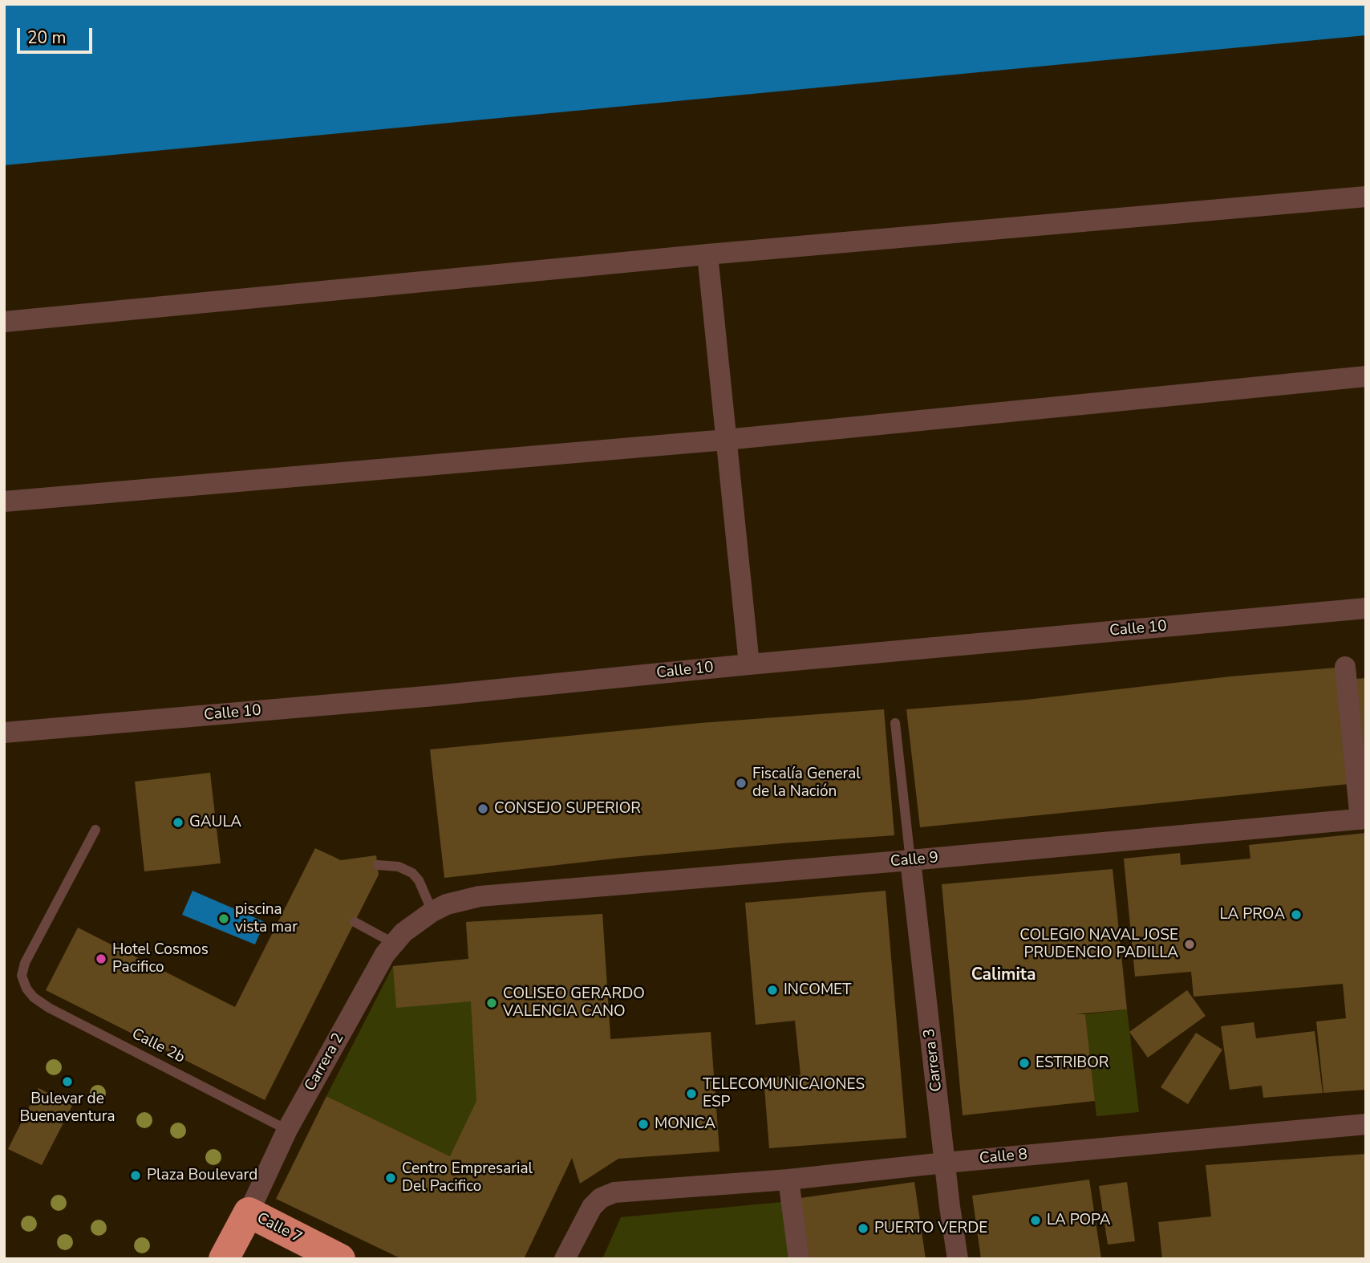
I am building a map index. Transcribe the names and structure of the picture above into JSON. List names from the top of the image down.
{
  "streets": {
    "highway": ["Carrera 2", "Calle 7"],
    "street": [
      "Calle 10",
      "Calle 9",
      "Carrera 3",
      "Calle 8"
    ],
    "lane": ["Calle 2b"]
  },
  "crossings": [
    ["Calle 9", "Carrera 3"],
    ["Calle 9", "Carrera 2"],
    ["Calle 2b", "Carrera 2"],
    ["Carrera 3", "Calle 8"],
    ["Carrera 2", "Calle 7"]
  ],
  "districts": ["Calimita"],
  "places": [
    "Fiscalía General de la Nación",
    "CONSEJO SUPERIOR",
    "GAULA",
    "LA PROA",
    "piscina vista mar",
    "COLEGIO NAVAL JOSE PRUDENCIO PADILLA",
    "Hotel Cosmos Pacifico",
    "INCOMET",
    "COLISEO GERARDO VALENCIA CANO",
    "ESTRIBOR",
    "Bulevar de Buenaventura",
    "TELECOMUNICAIONES ESP",
    "MONICA",
    "Plaza Boulevard",
    "Centro Empresarial Del Pacifico",
    "LA POPA",
    "PUERTO VERDE"
  ],
  "scale_bar": "20 m"
}
